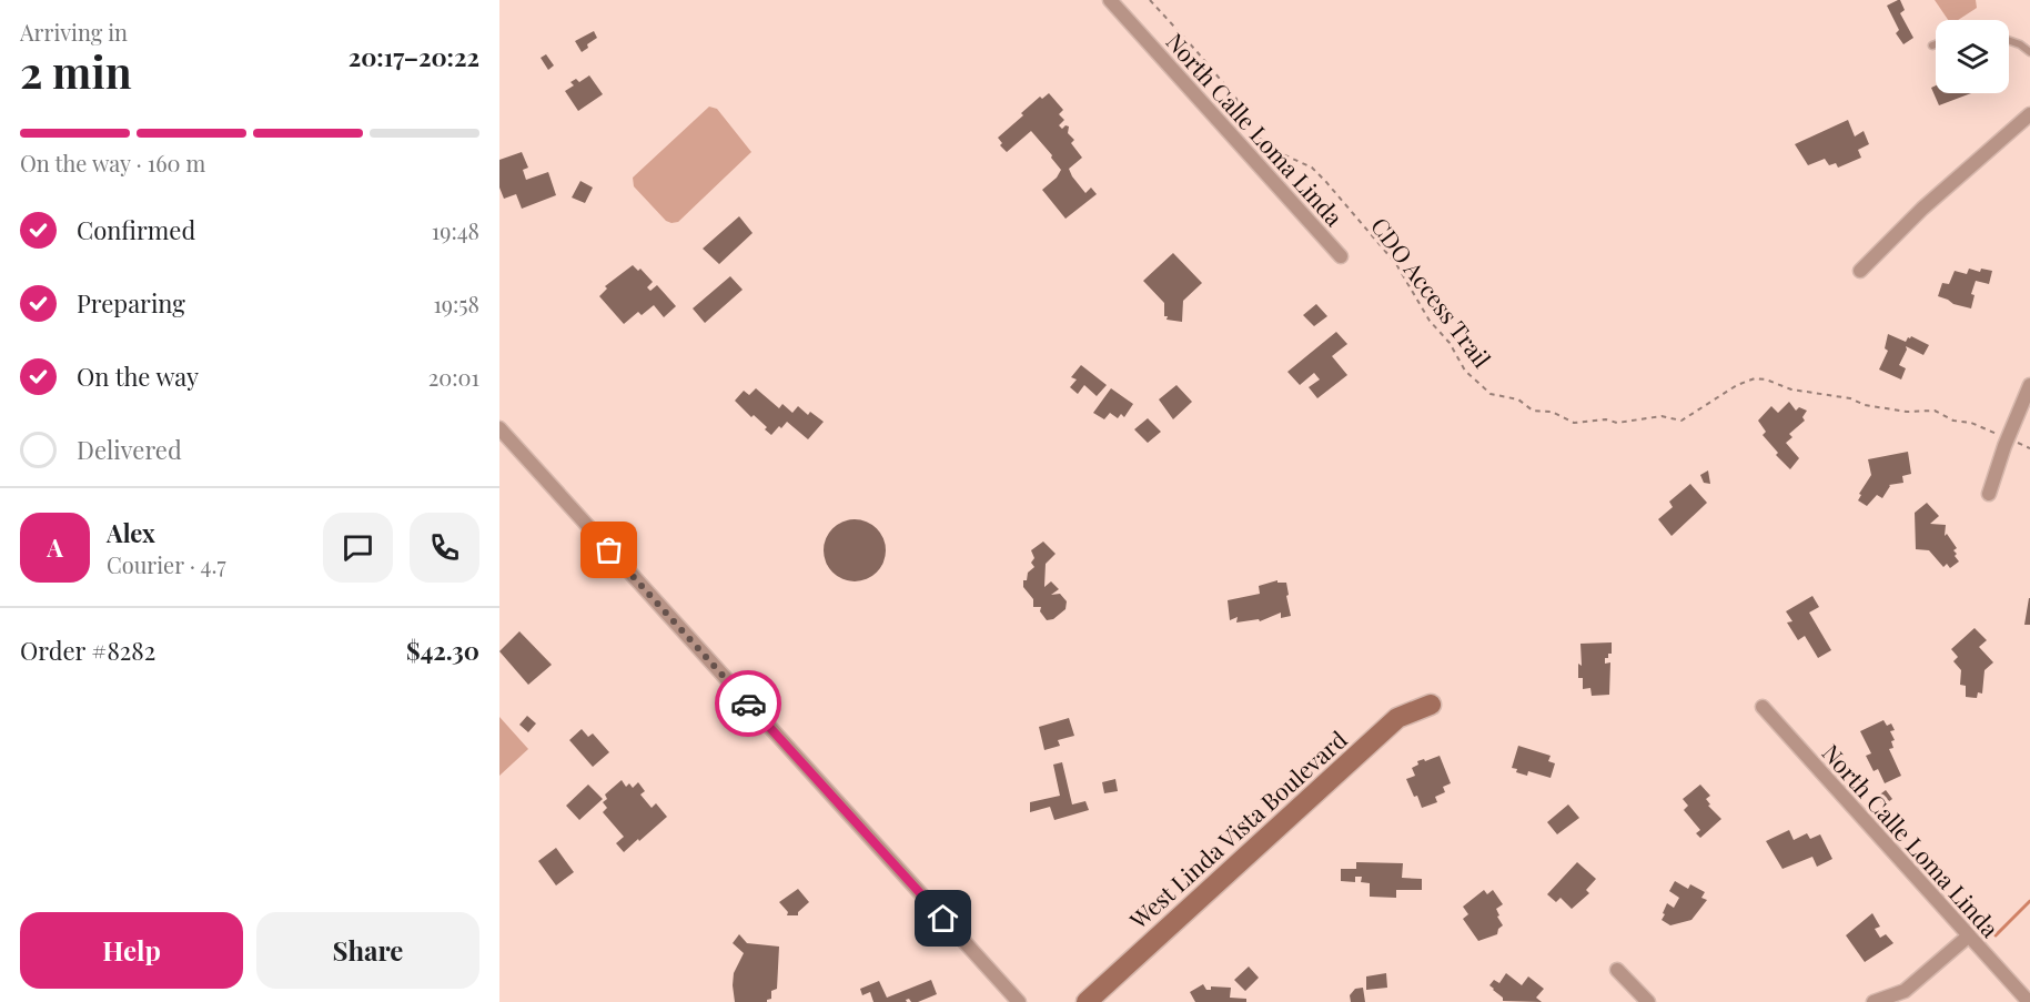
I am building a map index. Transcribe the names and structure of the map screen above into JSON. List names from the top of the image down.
{
  "streets": {
    "street": ["North Calle Loma Linda", "West Linda Vista Boulevard"],
    "path": ["CDO Access Trail"]
  },
  "page": {
    "heading": ["2 min", "Arriving in", "20:17–20:22"],
    "panel": [
      "Alex",
      "Courier · 4.7",
      "Order #8282",
      "$42.30"
    ],
    "bar": "On the way · 160 m",
    "list": [
      ["Confirmed", "19:48"],
      ["Preparing", "19:58"],
      ["On the way", "20:01"],
      "Delivered"
    ],
    "round": "A",
    "buttons": ["Help", "Share"]
  }
}
